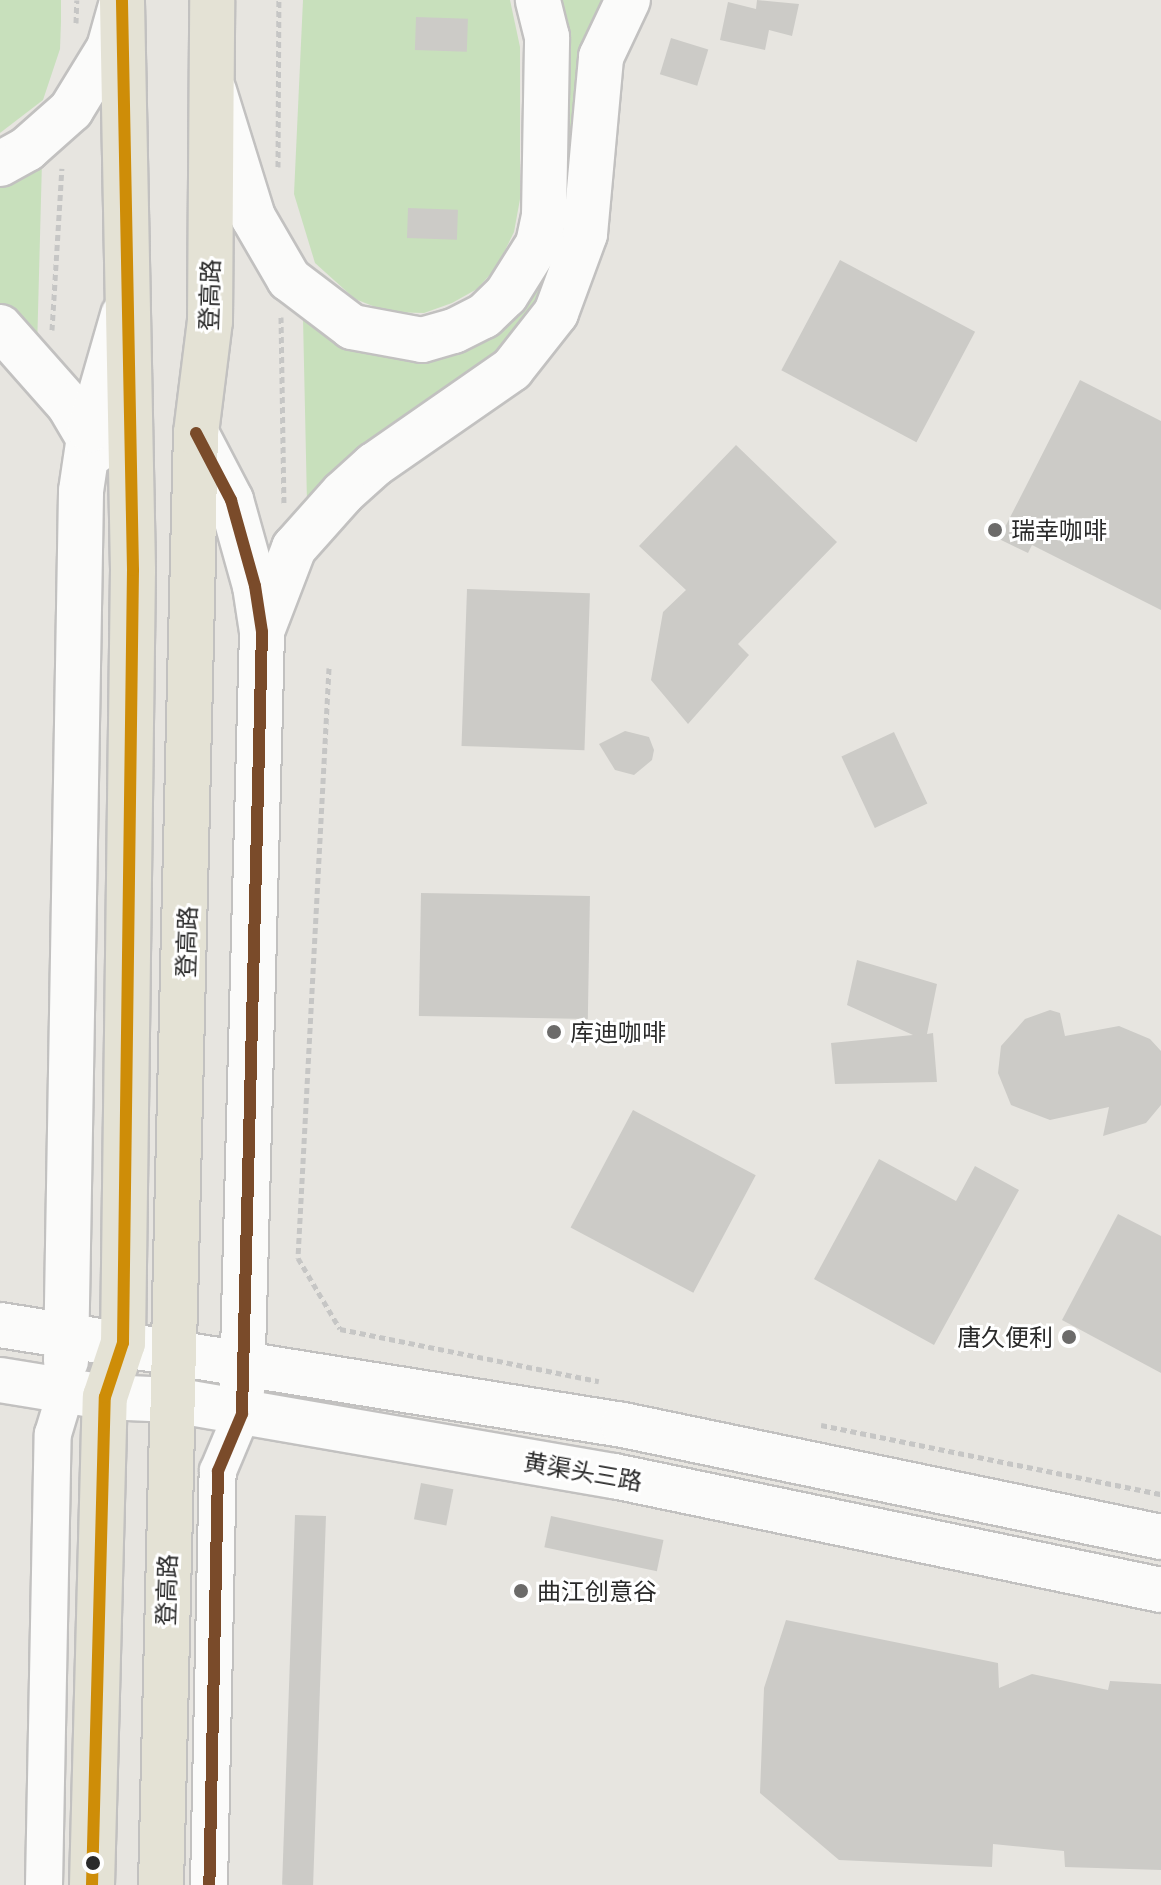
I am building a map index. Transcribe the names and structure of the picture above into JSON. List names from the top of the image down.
{
  "streets": {
    "main road": ["登高路"],
    "street": ["黄渠头三路"]
  },
  "crossings": [
    ["登高路", "黄渠头三路"]
  ],
  "places": [
    "瑞幸咖啡",
    "库迪咖啡",
    "唐久便利",
    "曲江创意谷"
  ]
}
